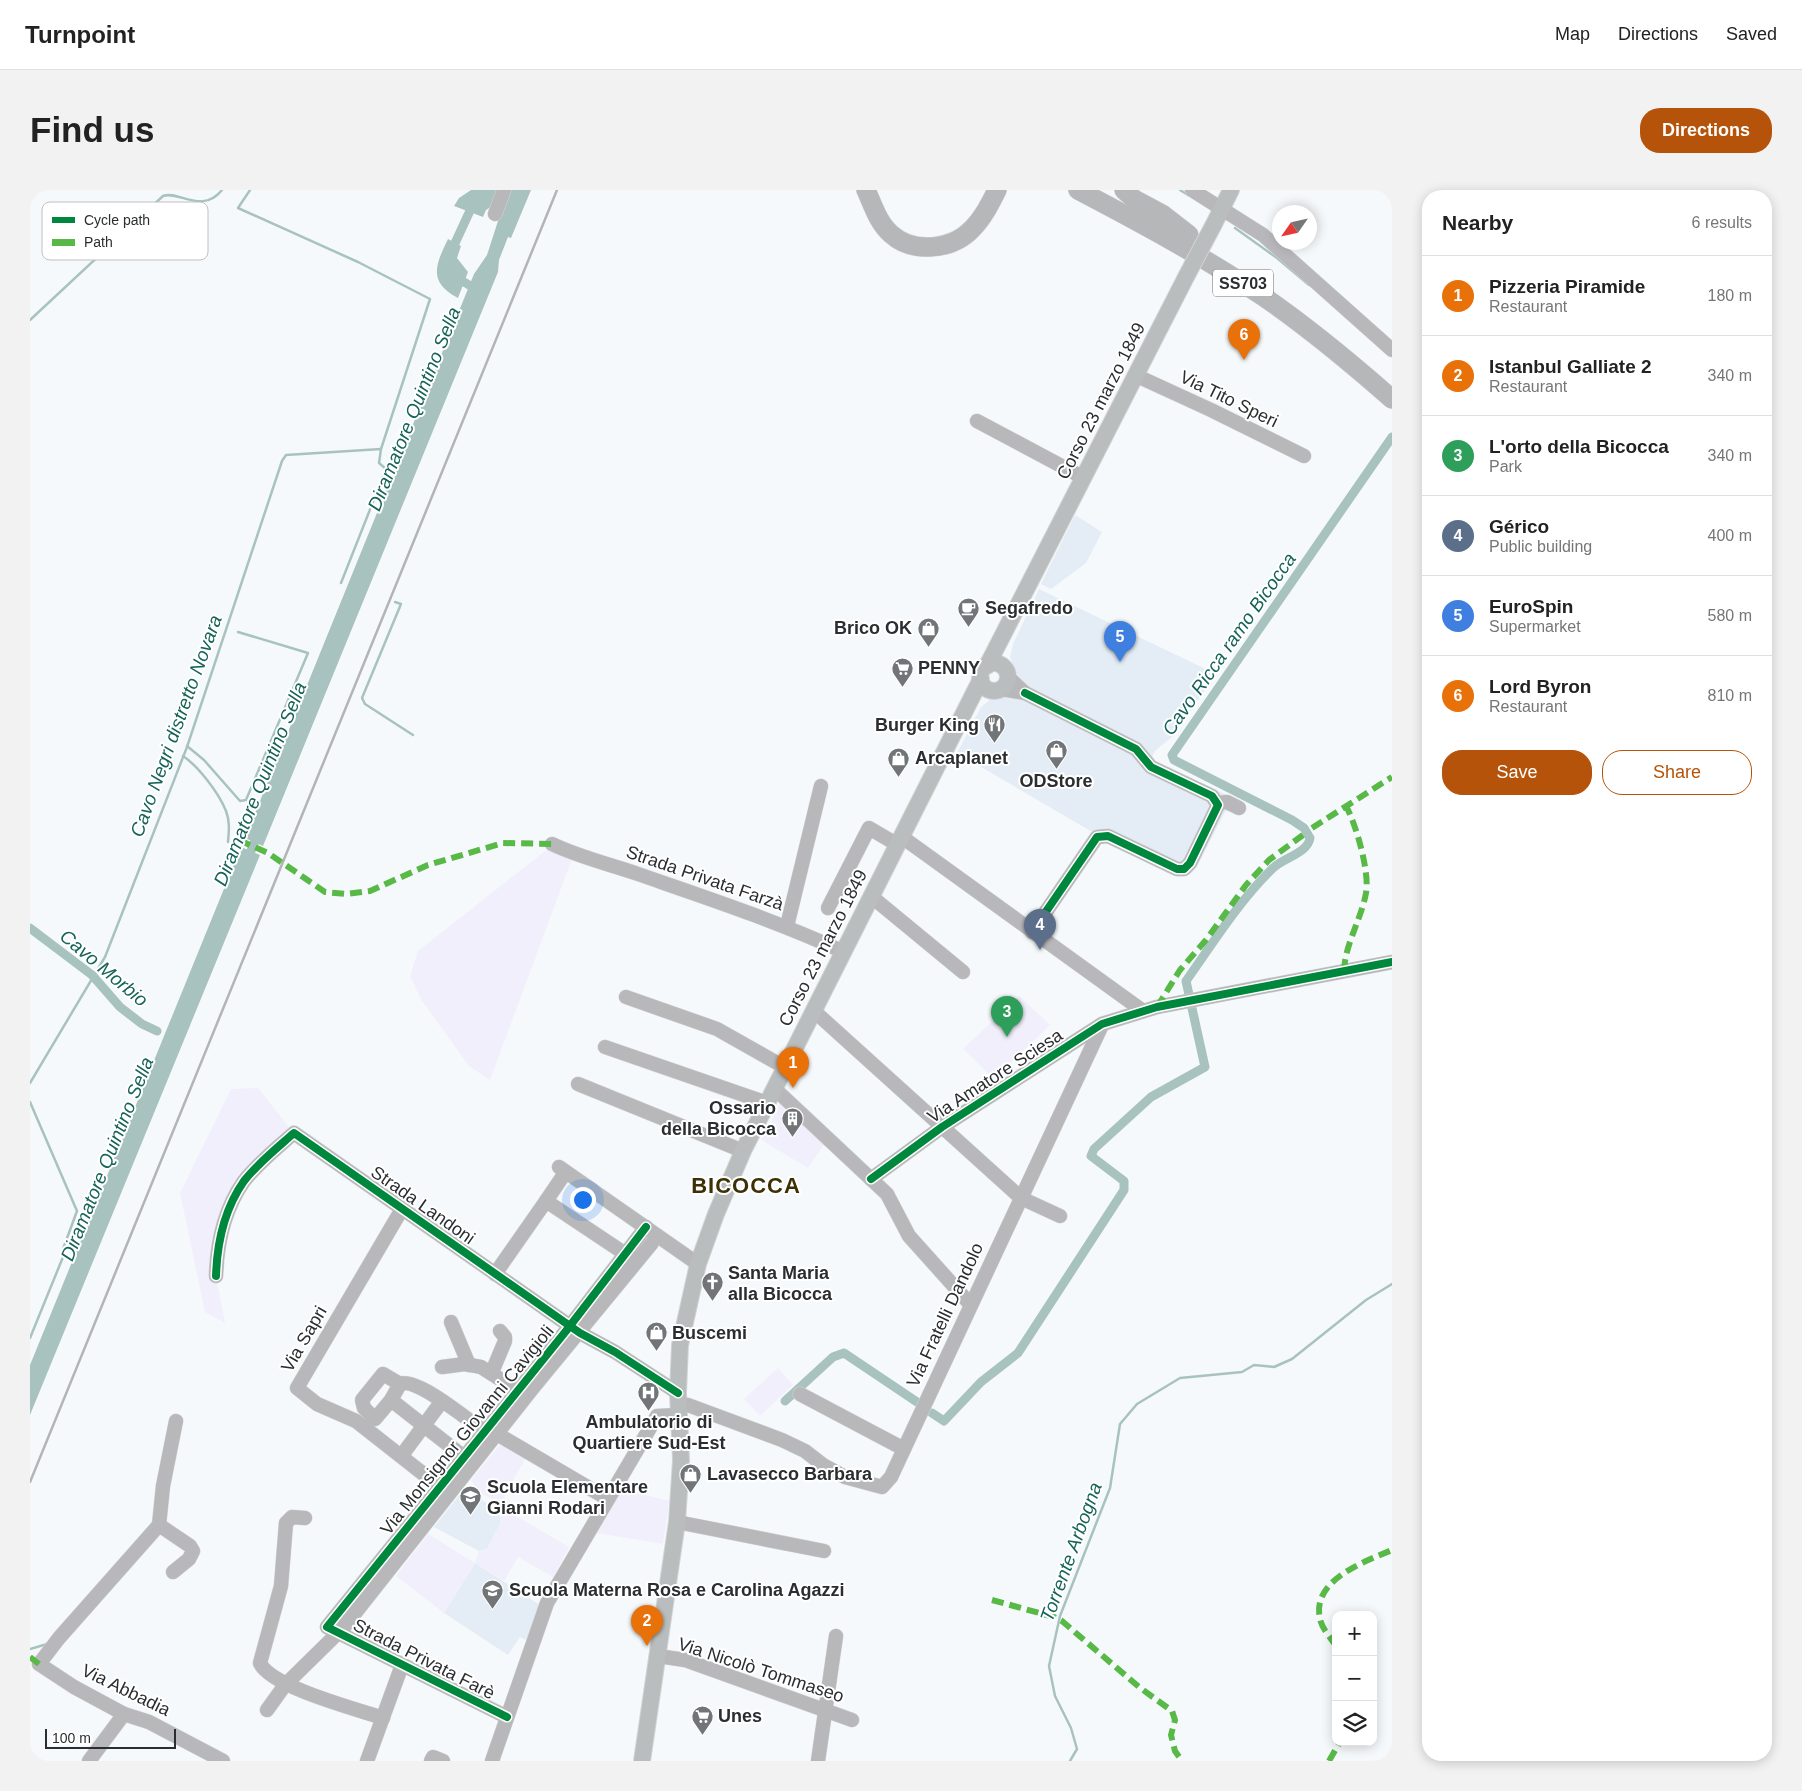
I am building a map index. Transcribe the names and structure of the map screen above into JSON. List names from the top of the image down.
{
  "streets": {
    "highway": ["SS703"],
    "main road": ["Corso 23 marzo 1849"],
    "street": [
      "Via Tito Speri",
      "Strada Privata Farzà",
      "Via Amatore Sciesa",
      "Strada Landoni",
      "Via Fratelli Dandolo",
      "Via Sapri",
      "Via Monsignor Giovanni Cavigioli",
      "Strada Privata Farè",
      "Via Nicolò Tommaseo",
      "Via Abbadia"
    ]
  },
  "crossings": [
    ["Via Tito Speri", "Corso 23 marzo 1849"],
    ["Corso 23 marzo 1849", "Strada Privata Farzà"],
    ["Corso 23 marzo 1849", "Strada Landoni"],
    ["Corso 23 marzo 1849", "Via Fratelli Dandolo"],
    ["Corso 23 marzo 1849", "Via Nicolò Tommaseo"],
    ["Via Amatore Sciesa", "Via Fratelli Dandolo"],
    ["Strada Landoni", "Via Fratelli Dandolo"],
    ["Strada Landoni", "Via Sapri"],
    ["Strada Landoni", "Via Monsignor Giovanni Cavigioli"],
    ["Via Sapri", "Via Monsignor Giovanni Cavigioli"],
    ["Via Monsignor Giovanni Cavigioli", "Strada Privata Farè"]
  ],
  "districts": ["BICOCCA"],
  "water": [
    "Diramatore Quintino Sella",
    "Cavo Ricca ramo Bicocca",
    "Cavo Negri distretto Novara",
    "Cavo Morbio",
    "Torrente Arbogna"
  ],
  "places": {
    "cafe": ["Segafredo"],
    "shop": [
      "Brico OK",
      "ODStore",
      "Arcaplanet",
      "Buscemi",
      "Lavasecco Barbara"
    ],
    "supermarket": ["PENNY", "Unes"],
    "restaurant": ["Burger King"],
    "building": ["Ossario della Bicocca"],
    "church": ["Santa Maria alla Bicocca"],
    "hospital": ["Ambulatorio di Quartiere Sud-Est"],
    "school or university": ["Scuola Elementare Gianni Rodari", "Scuola Materna Rosa e Carolina Agazzi"]
  },
  "legend": ["Cycle path", "Path"],
  "scale_bar": "100 m",
  "north": "bottom left",
  "page": {
    "header": "Turnpoint",
    "nav": ["Map", "Directions", "Saved"],
    "buttons": [
      "Directions",
      ["Save", "Share"]
    ],
    "title": "Find us",
    "heading": ["Nearby", "6 results"],
    "list": [
      {
        "mark": "1",
        "name": "Pizzeria Piramide",
        "note": "Restaurant",
        "value": "180 m"
      },
      {
        "mark": "2",
        "name": "Istanbul Galliate 2",
        "note": "Restaurant",
        "value": "340 m"
      },
      {
        "mark": "3",
        "name": "L'orto della Bicocca",
        "note": "Park",
        "value": "340 m"
      },
      {
        "mark": "4",
        "name": "Gérico",
        "note": "Public building",
        "value": "400 m"
      },
      {
        "mark": "5",
        "name": "EuroSpin",
        "note": "Supermarket",
        "value": "580 m"
      },
      {
        "mark": "6",
        "name": "Lord Byron",
        "note": "Restaurant",
        "value": "810 m"
      }
    ],
    "pins": [
      "6",
      "5",
      "4",
      "3",
      "1",
      "2"
    ],
    "map_buttons": ["+", "−"],
    "scale": "100 m"
  }
}
